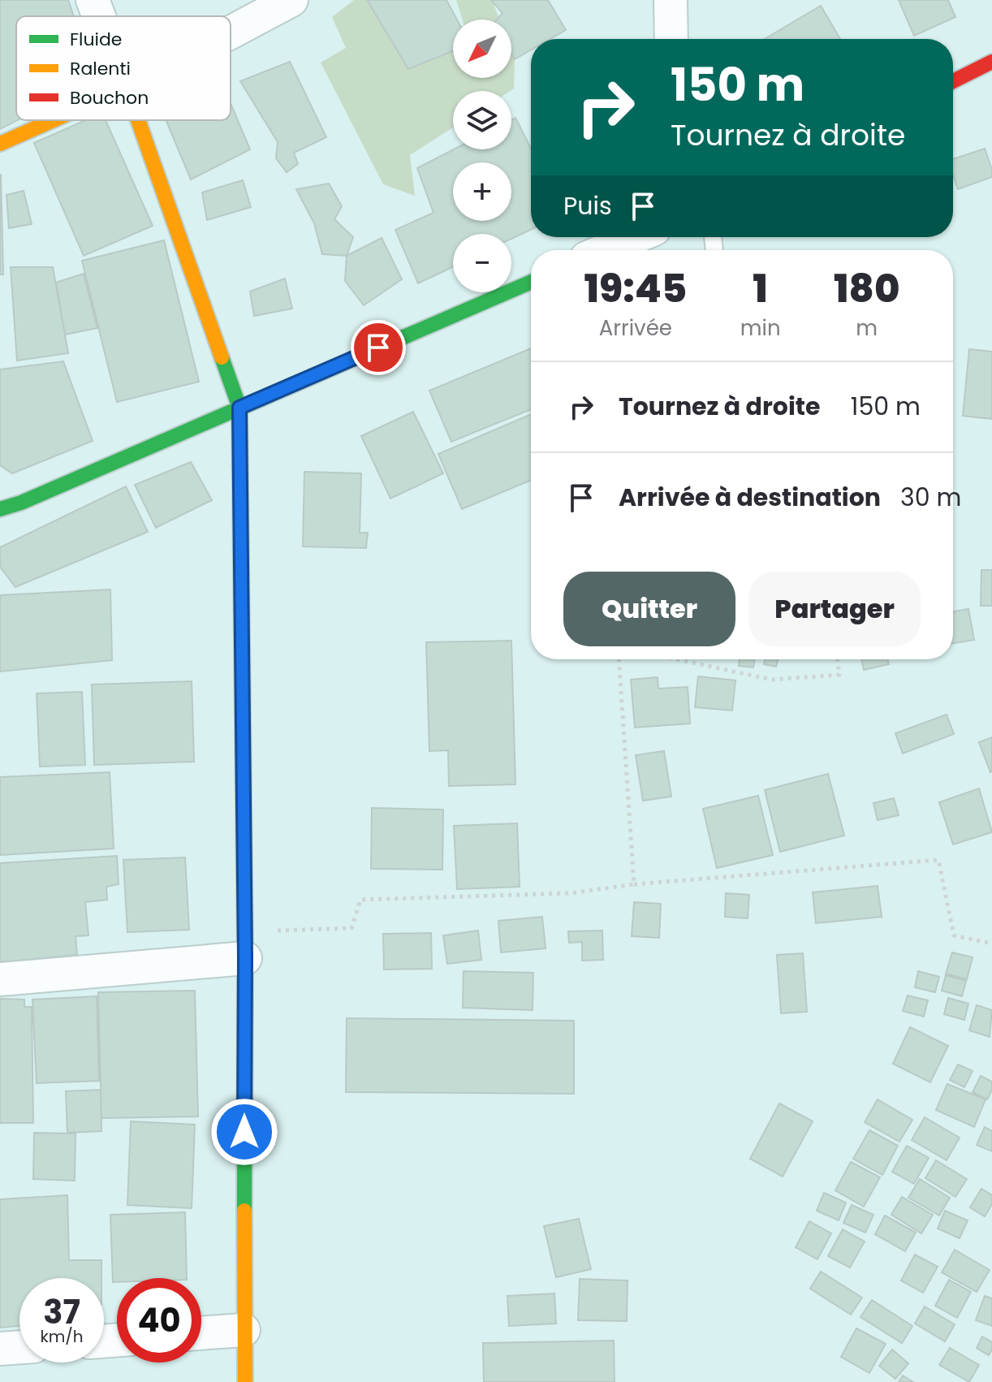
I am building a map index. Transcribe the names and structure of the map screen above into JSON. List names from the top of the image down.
{
  "legend": ["Fluide", "Ralenti", "Bouchon"],
  "north": "bottom left",
  "page": {
    "map_buttons": ["+", "−"],
    "turn": ["150 m", "Tournez à droite"],
    "then": "Puis",
    "eta": [
      "19:45",
      "Arrivée",
      "1",
      "min",
      "180",
      "m"
    ],
    "list": [
      {
        "name": "Tournez à droite",
        "value": "150 m"
      },
      {
        "name": "Arrivée à destination",
        "value": "30 m"
      }
    ],
    "buttons": ["Quitter", "Partager"],
    "speed": "37 km/h",
    "limit": "40"
  }
}
